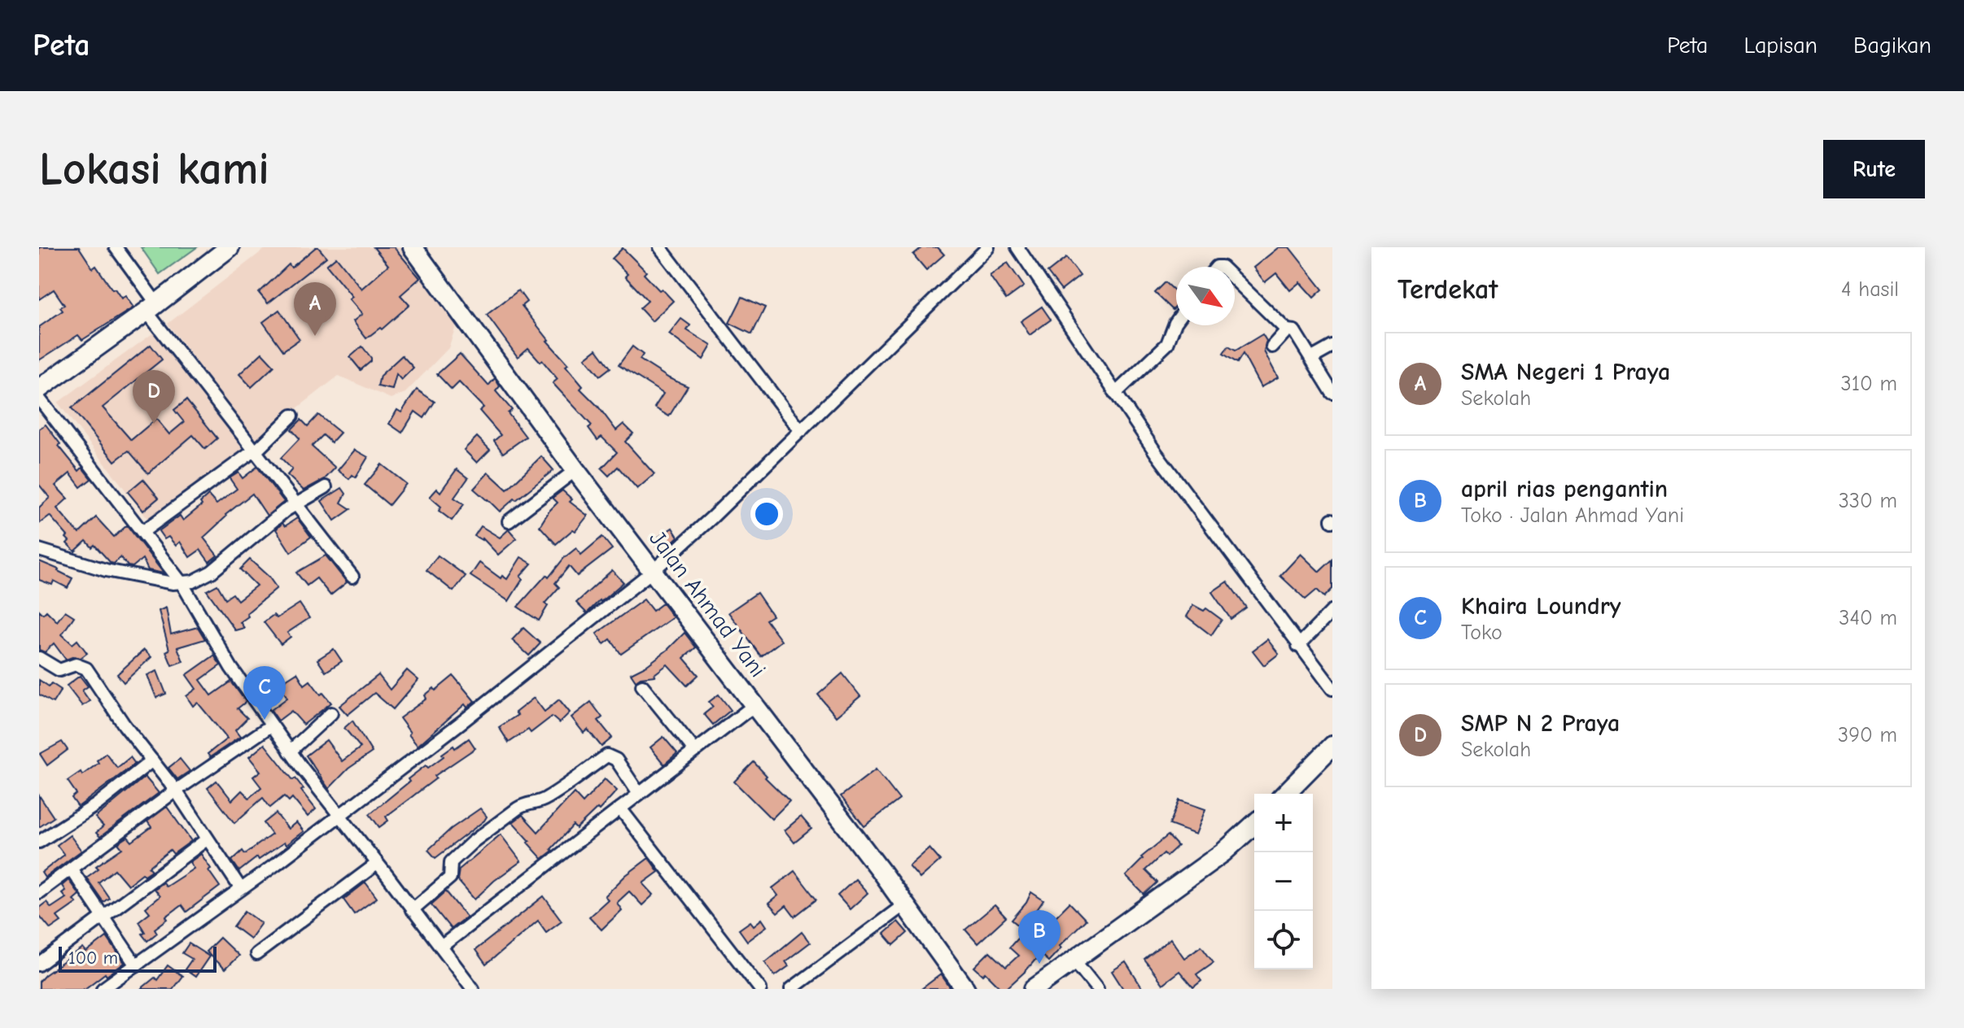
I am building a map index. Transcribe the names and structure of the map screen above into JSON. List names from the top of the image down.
{
  "streets": {
    "street": ["Jalan Ahmad Yani"]
  },
  "scale_bar": "100 m",
  "north": "bottom right",
  "page": {
    "header": "Peta",
    "nav": ["Peta", "Lapisan", "Bagikan"],
    "buttons": "Rute",
    "title": "Lokasi kami",
    "heading": ["Terdekat", "4 hasil"],
    "pins": [
      "A",
      "D",
      "C",
      "B"
    ],
    "list": [
      {
        "mark": "A",
        "name": "SMA Negeri 1 Praya",
        "note": "Sekolah",
        "value": "310 m"
      },
      {
        "mark": "B",
        "name": "april rias pengantin",
        "note": "Toko · Jalan Ahmad Yani",
        "value": "330 m"
      },
      {
        "mark": "C",
        "name": "Khaira Loundry",
        "note": "Toko",
        "value": "340 m"
      },
      {
        "mark": "D",
        "name": "SMP N 2 Praya",
        "note": "Sekolah",
        "value": "390 m"
      }
    ],
    "map_buttons": ["+", "−"],
    "scale": "100 m"
  }
}
